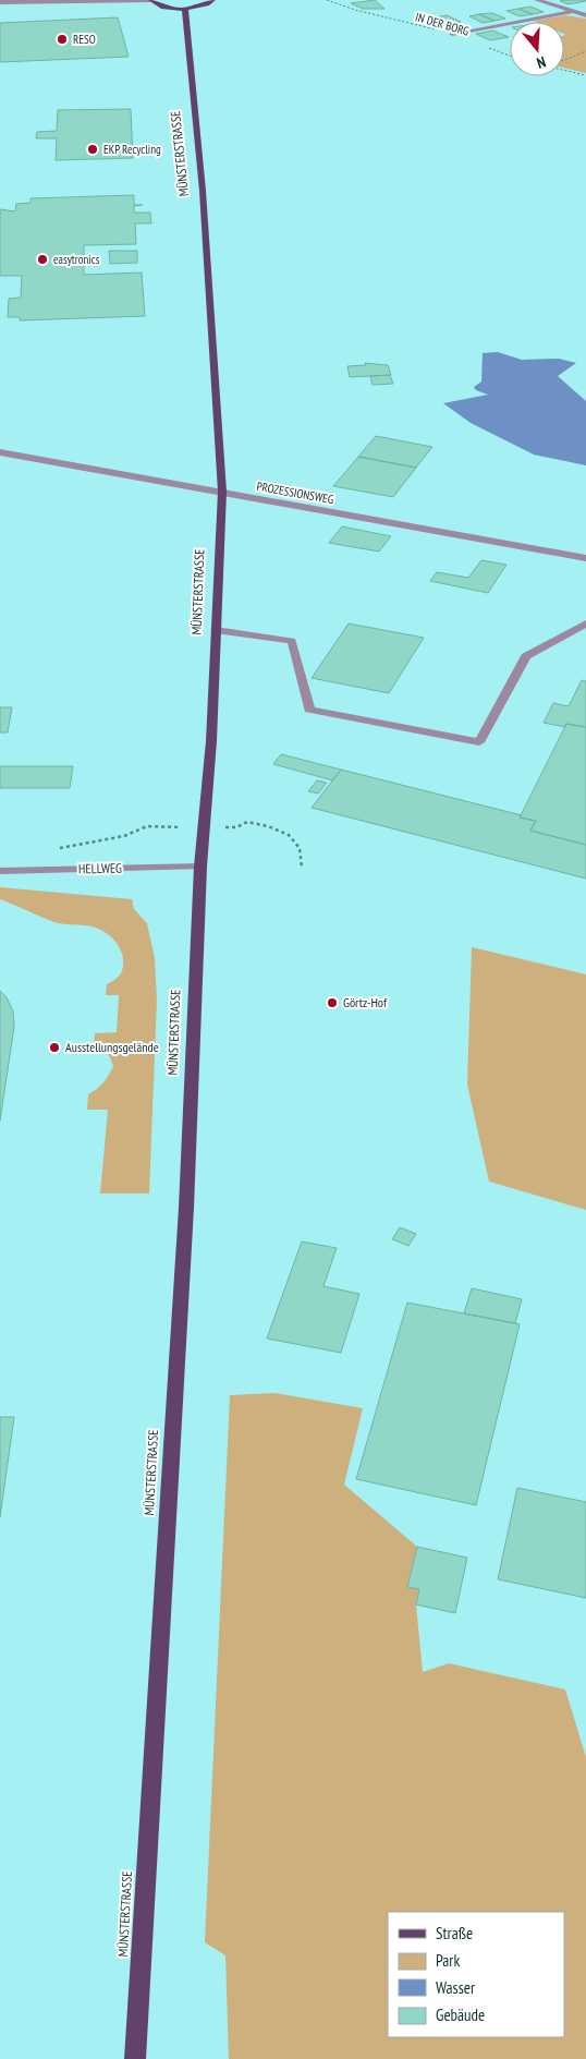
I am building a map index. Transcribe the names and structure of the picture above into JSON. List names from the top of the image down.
{
  "streets": {
    "main road": ["MÜNSTERSTRASSE"],
    "street": ["PROZESSIONSWEG", "HELLWEG"],
    "path": ["IN DER BORG"]
  },
  "crossings": [
    ["MÜNSTERSTRASSE", "PROZESSIONSWEG"],
    ["MÜNSTERSTRASSE", "HELLWEG"]
  ],
  "places": [
    "RESO",
    "EKP Recycling",
    "easytronics",
    "Görtz-Hof",
    "Ausstellungsgelände"
  ],
  "legend": [
    "Straße",
    "Park",
    "Wasser",
    "Gebäude"
  ],
  "north": "bottom"
}
